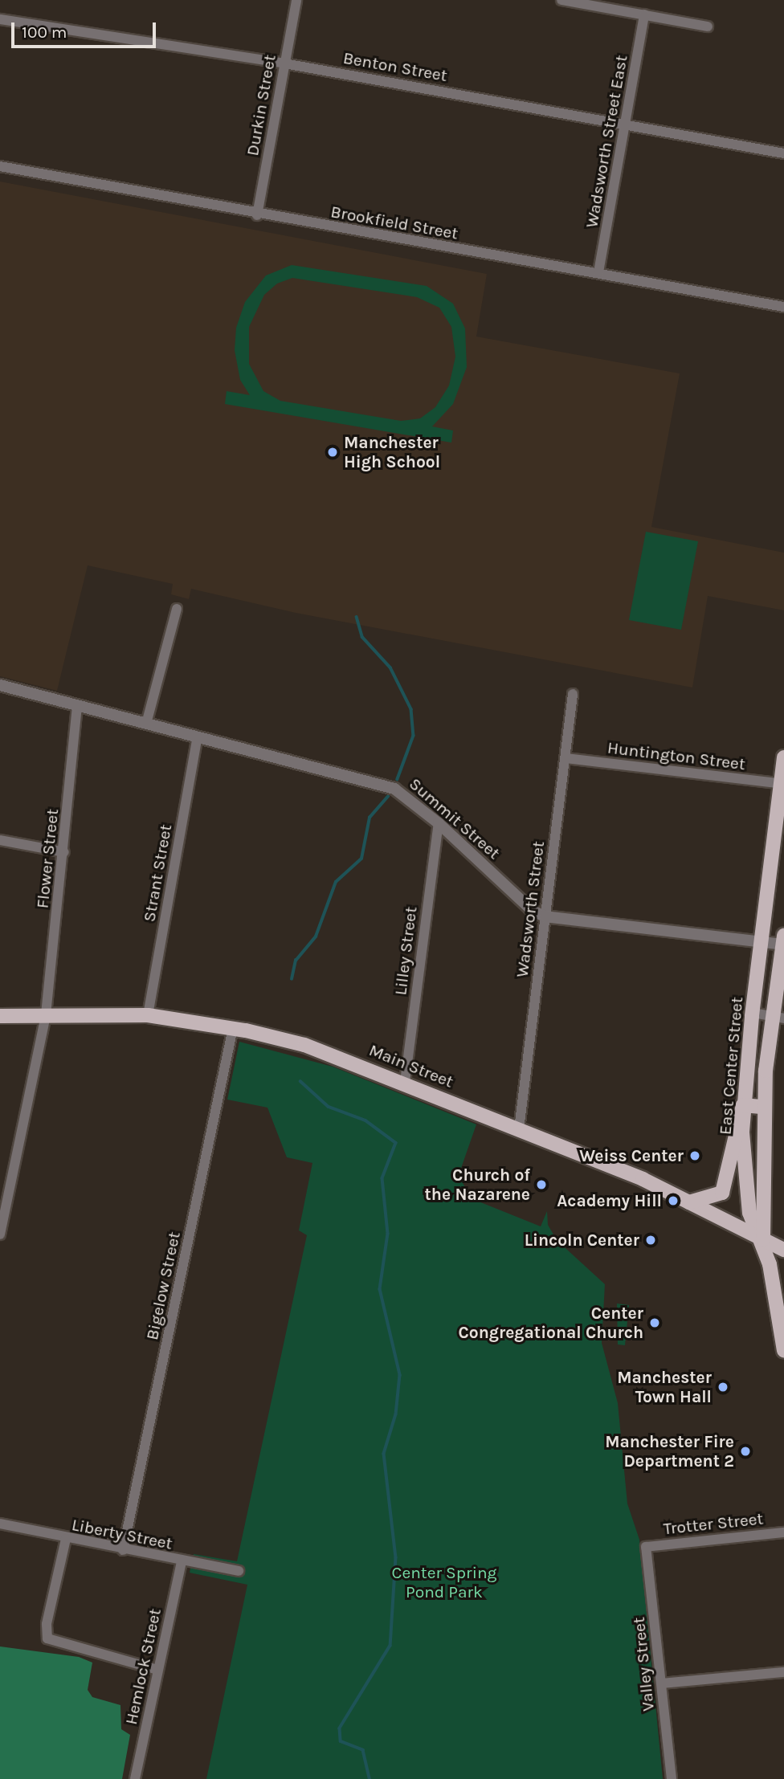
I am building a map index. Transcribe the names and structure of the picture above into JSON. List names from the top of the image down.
{
  "streets": {
    "main road": ["Main Street", "East Center Street"],
    "street": [
      "Benton Street",
      "Durkin Street",
      "Wadsworth Street East",
      "Brookfield Street",
      "Huntington Street",
      "Summit Street",
      "Flower Street",
      "Strant Street",
      "Wadsworth Street",
      "Lilley Street",
      "Bigelow Street",
      "Trotter Street",
      "Liberty Street",
      "Valley Street",
      "Hemlock Street"
    ]
  },
  "crossings": [
    ["Benton Street", "Durkin Street"],
    ["Benton Street", "Wadsworth Street East"],
    ["Durkin Street", "Brookfield Street"],
    ["Wadsworth Street East", "Brookfield Street"],
    ["Huntington Street", "Wadsworth Street"],
    ["Huntington Street", "East Center Street"],
    ["Summit Street", "Flower Street"],
    ["Summit Street", "Strant Street"],
    ["Summit Street", "Wadsworth Street"],
    ["Summit Street", "Lilley Street"],
    ["Summit Street", "East Center Street"],
    ["Flower Street", "Main Street"],
    ["Strant Street", "Main Street"],
    ["Wadsworth Street", "Main Street"],
    ["Lilley Street", "Main Street"],
    ["Main Street", "East Center Street"],
    ["Main Street", "Bigelow Street"],
    ["Bigelow Street", "Liberty Street"],
    ["Trotter Street", "Valley Street"],
    ["Liberty Street", "Hemlock Street"]
  ],
  "parks": ["Center Spring Pond Park"],
  "places": [
    "Manchester High School",
    "Weiss Center",
    "Church of the Nazarene",
    "Academy Hill",
    "Lincoln Center",
    "Center Congregational Church",
    "Manchester Town Hall",
    "Manchester Fire Department 2"
  ],
  "scale_bar": "100 m"
}
